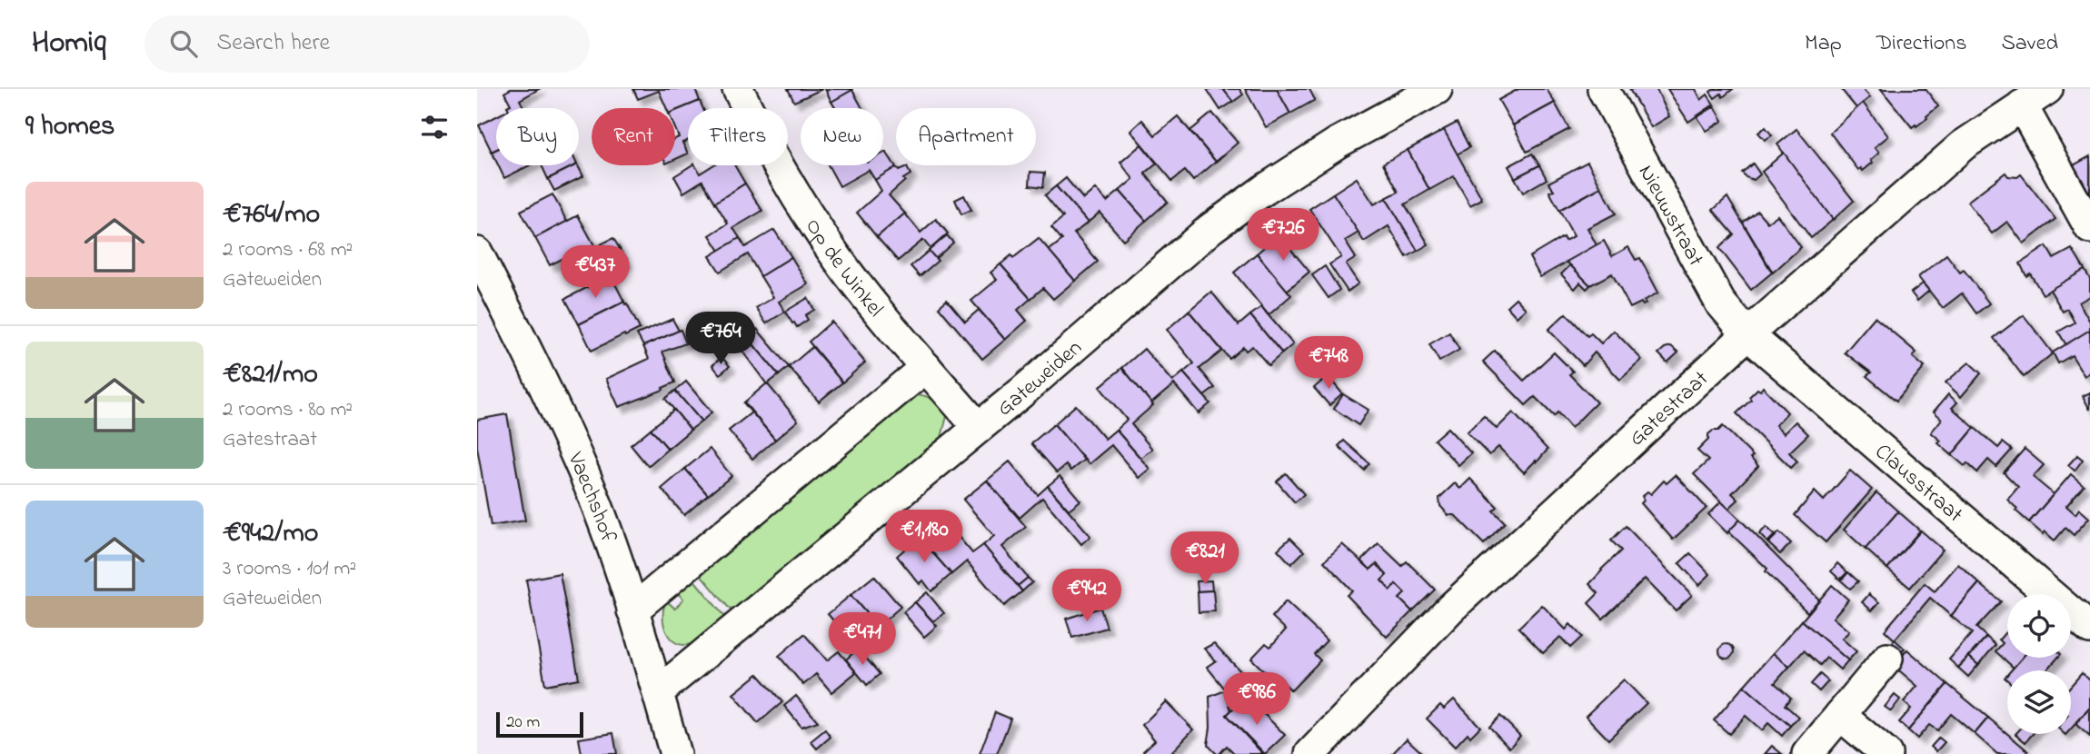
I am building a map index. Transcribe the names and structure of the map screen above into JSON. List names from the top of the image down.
{
  "streets": {
    "street": [
      "Nieuwstraat",
      "Op de Winkel",
      "Gateweiden",
      "Gatestraat",
      "Clausstraat",
      "Vaechshof"
    ]
  },
  "crossings": [
    ["Nieuwstraat", "Gatestraat"],
    ["Nieuwstraat", "Clausstraat"],
    ["Op de Winkel", "Gateweiden"],
    ["Gateweiden", "Vaechshof"],
    ["Gatestraat", "Clausstraat"]
  ],
  "scale_bar": "20 m",
  "page": {
    "header": "Homiq",
    "search": "Search here",
    "nav": ["Map", "Directions", "Saved"],
    "heading": "9 homes",
    "chip": [
      "Buy",
      "Rent",
      "Filters",
      "New",
      "Apartment"
    ],
    "list": [
      {
        "name": "€764/mo",
        "note": "2 rooms · 68 m² · Gateweiden"
      },
      {
        "name": "€821/mo",
        "note": "2 rooms · 80 m² · Gatestraat"
      },
      {
        "name": "€942/mo",
        "note": "3 rooms · 101 m² · Gateweiden"
      }
    ],
    "price": [
      "€726",
      "€437",
      "€764",
      "€748",
      "€1,180",
      "€821",
      "€942",
      "€471",
      "€986"
    ],
    "scale": "20 m"
  }
}
